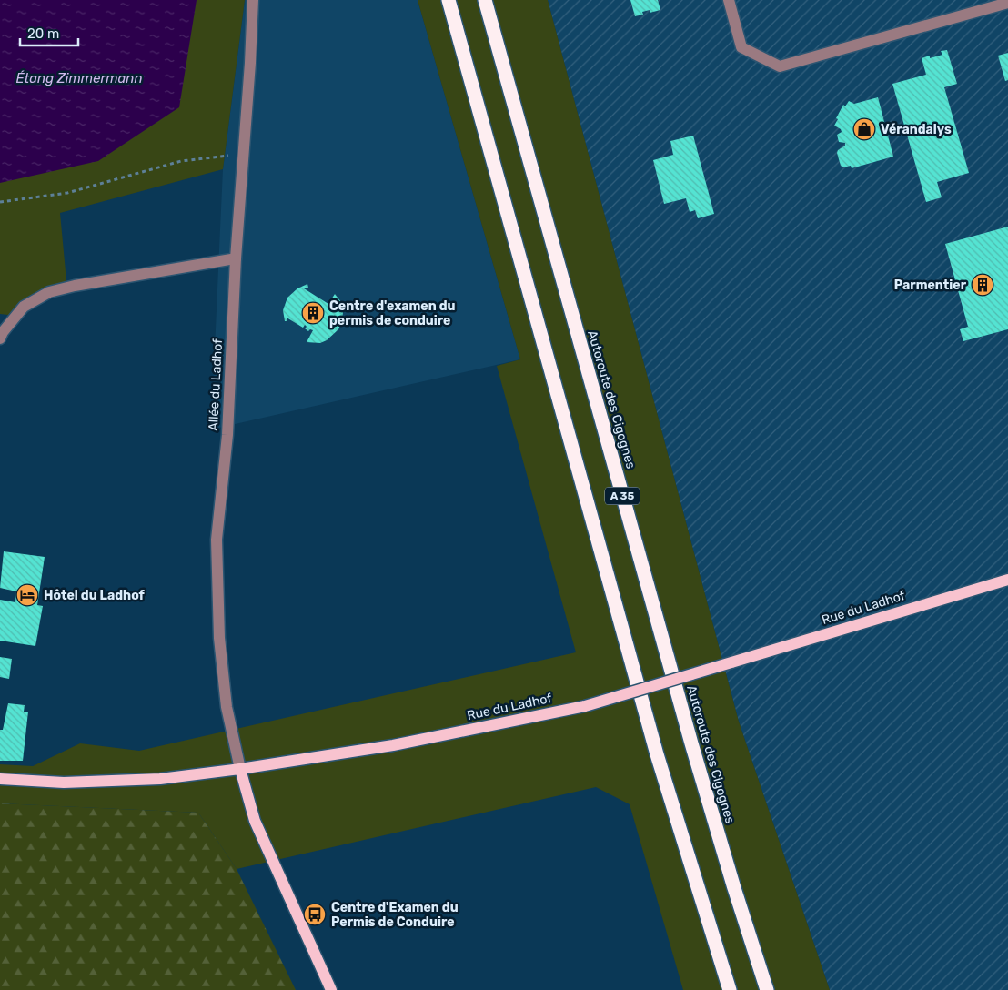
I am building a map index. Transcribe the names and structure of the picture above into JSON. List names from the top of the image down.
{
  "streets": {
    "highway": ["Autoroute des Cigognes", "A 35"],
    "main road": ["Rue du Ladhof"],
    "street": ["Allée du Ladhof"]
  },
  "crossings": [
    ["Allée du Ladhof", "Rue du Ladhof"]
  ],
  "water": ["Étang Zimmermann"],
  "places": {
    "shop": ["Vérandalys"],
    "building": ["Parmentier", "Centre d'examen du permis de conduire"],
    "hotel": ["Hôtel du Ladhof"],
    "bus stop": ["Centre d'Examen du Permis de Conduire"]
  },
  "scale_bar": "20 m"
}
